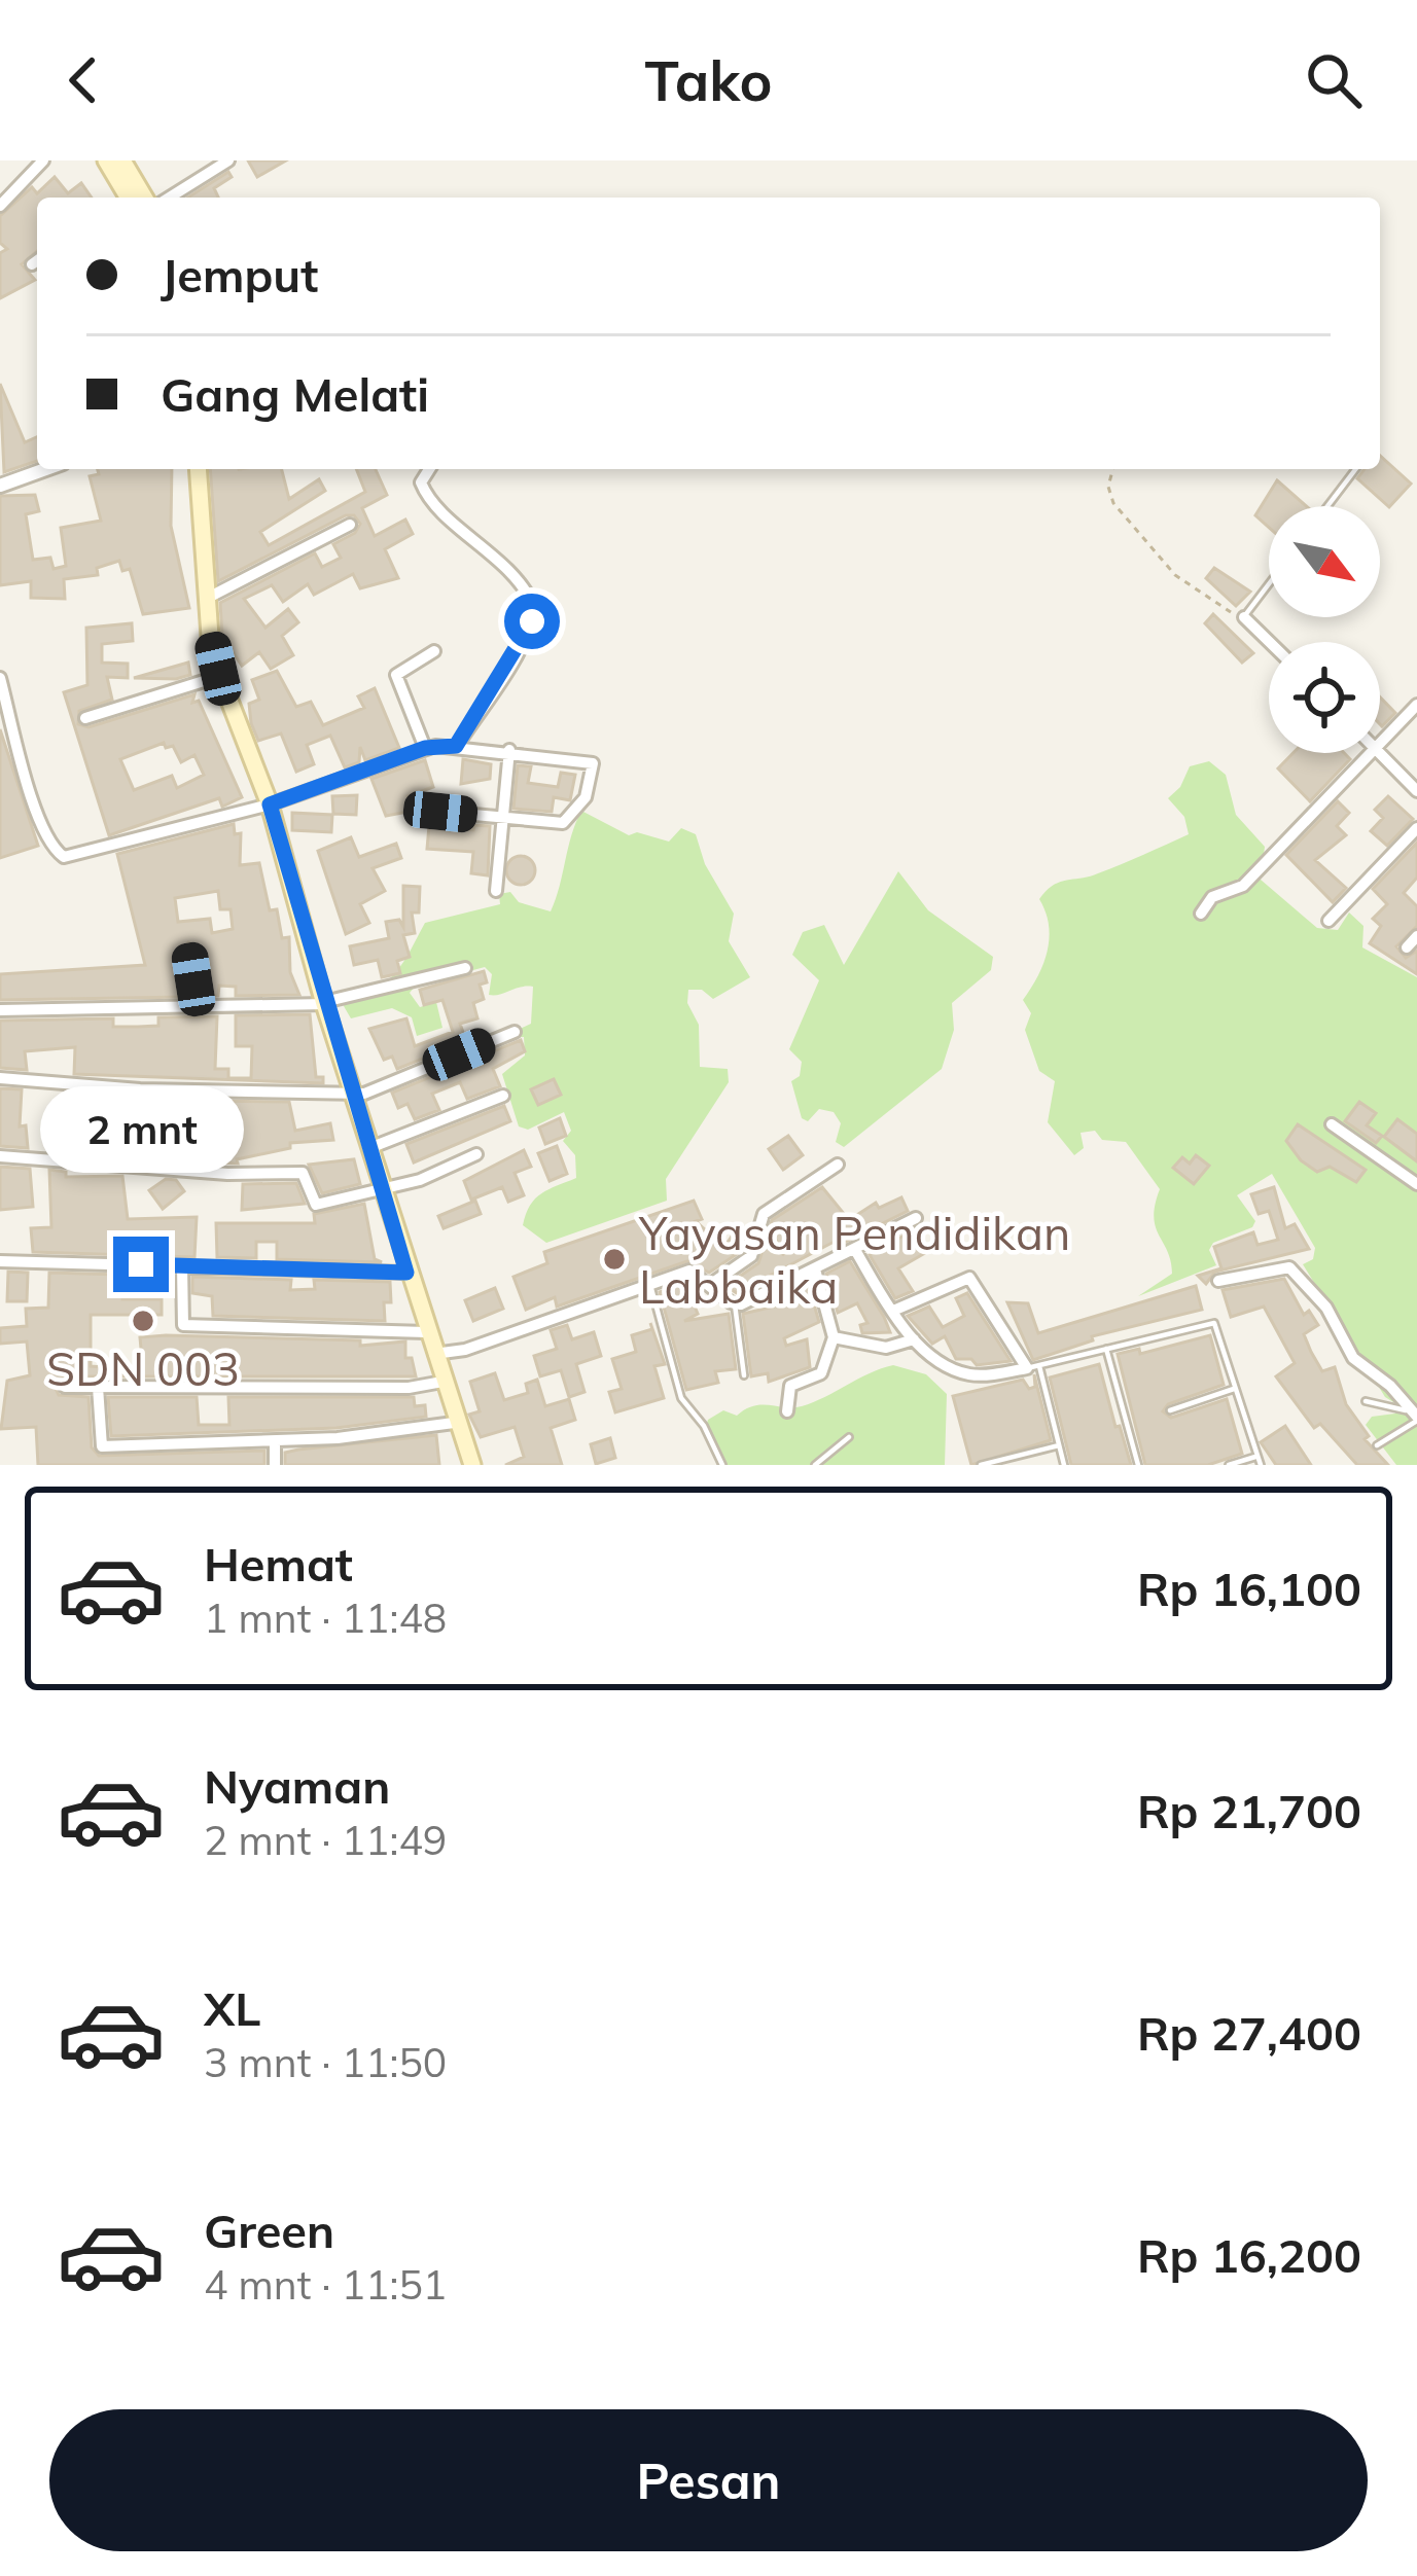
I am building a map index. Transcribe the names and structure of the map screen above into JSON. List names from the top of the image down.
{
  "places": ["Yayasan Pendidikan Labbaika", "SDN 003"],
  "north": "bottom right",
  "page": {
    "header": "Tako",
    "banner": ["Jemput", "Gang Melati"],
    "bubble": "2 mnt",
    "list": [
      {
        "name": "Hemat",
        "note": "1 mnt · 11:48",
        "value": "Rp 16,100"
      },
      {
        "name": "Nyaman",
        "note": "2 mnt · 11:49",
        "value": "Rp 21,700"
      },
      {
        "name": "XL",
        "note": "3 mnt · 11:50",
        "value": "Rp 27,400"
      },
      {
        "name": "Green",
        "note": "4 mnt · 11:51",
        "value": "Rp 16,200"
      }
    ],
    "buttons": "Pesan"
  }
}
